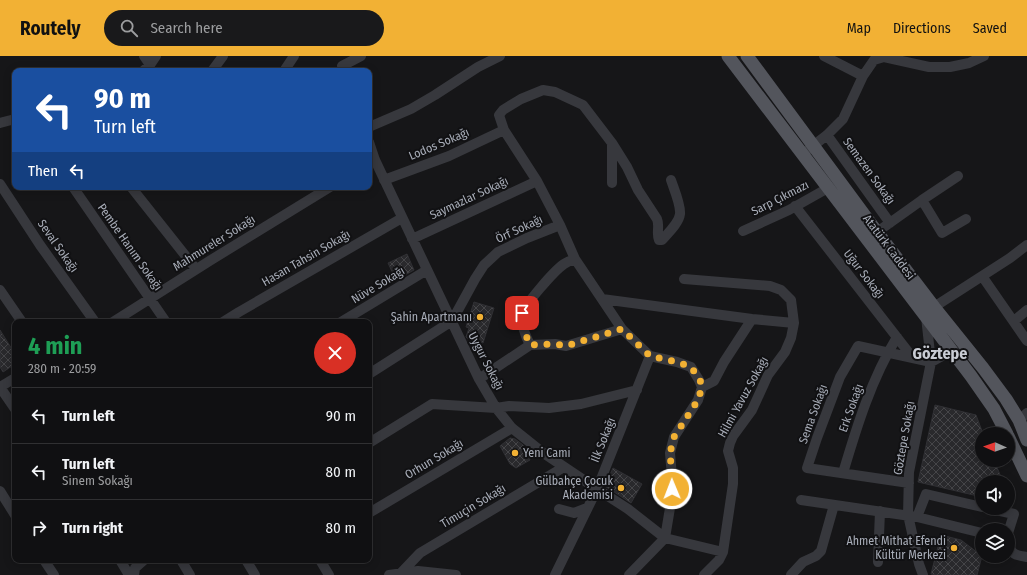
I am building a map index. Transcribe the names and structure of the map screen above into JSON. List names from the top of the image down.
{
  "streets": {
    "main road": ["Atatürk Caddesi"],
    "street": [
      "Lodos Sokağı",
      "Semazen Sokağı",
      "Saymazlar Sokağı",
      "Sarp Çıkmazı",
      "Örf Sokağı",
      "Mahmureler Sokağı",
      "Seval Sokağı",
      "Pembe Hanım Sokağı",
      "Hasan Tahsin Sokağı",
      "Uğur Sokağı",
      "Nüve Sokağı",
      "Uygur Sokağı",
      "Hilmi Yavuz Sokağı",
      "Erk Sokağı",
      "Sema Sokağı",
      "Göztepe Sokağı",
      "İlk Sokağı",
      "Orhun Sokağı",
      "Timuçin Sokağı"
    ]
  },
  "crossings": [
    ["Lodos Sokağı", "Uygur Sokağı"],
    ["Saymazlar Sokağı", "Uygur Sokağı"],
    ["Sarp Çıkmazı", "Atatürk Caddesi"],
    ["Sarp Çıkmazı", "Uğur Sokağı"],
    ["Örf Sokağı", "Uygur Sokağı"],
    ["Mahmureler Sokağı", "Pembe Hanım Sokağı"],
    ["Atatürk Caddesi", "Göztepe Sokağı"],
    ["Hasan Tahsin Sokağı", "Uygur Sokağı"],
    ["Uğur Sokağı", "Erk Sokağı"],
    ["Uğur Sokağı", "Sema Sokağı"],
    ["Nüve Sokağı", "Uygur Sokağı"],
    ["Uygur Sokağı", "İlk Sokağı"],
    ["Uygur Sokağı", "Orhun Sokağı"],
    ["Uygur Sokağı", "Timuçin Sokağı"],
    ["Erk Sokağı", "Sema Sokağı"],
    ["Sema Sokağı", "Göztepe Sokağı"]
  ],
  "districts": ["Göztepe"],
  "places": [
    "Şahin Apartmanı",
    "Yeni Cami",
    "Gülbahçe Çocuk Akademisi",
    "Ahmet Mithat Efendi Kültür Merkezi"
  ],
  "north": "left",
  "page": {
    "header": "Routely",
    "search": "Search here",
    "nav": ["Map", "Directions", "Saved"],
    "turn": ["90 m", "Turn left"],
    "then": "Then",
    "heading": ["4 min", "280 m · 20:59"],
    "list": [
      {
        "name": "Turn left",
        "value": "90 m"
      },
      {
        "name": "Turn left",
        "note": "Sinem Sokağı",
        "value": "80 m"
      },
      {
        "name": "Turn right",
        "value": "80 m"
      }
    ]
  }
}
